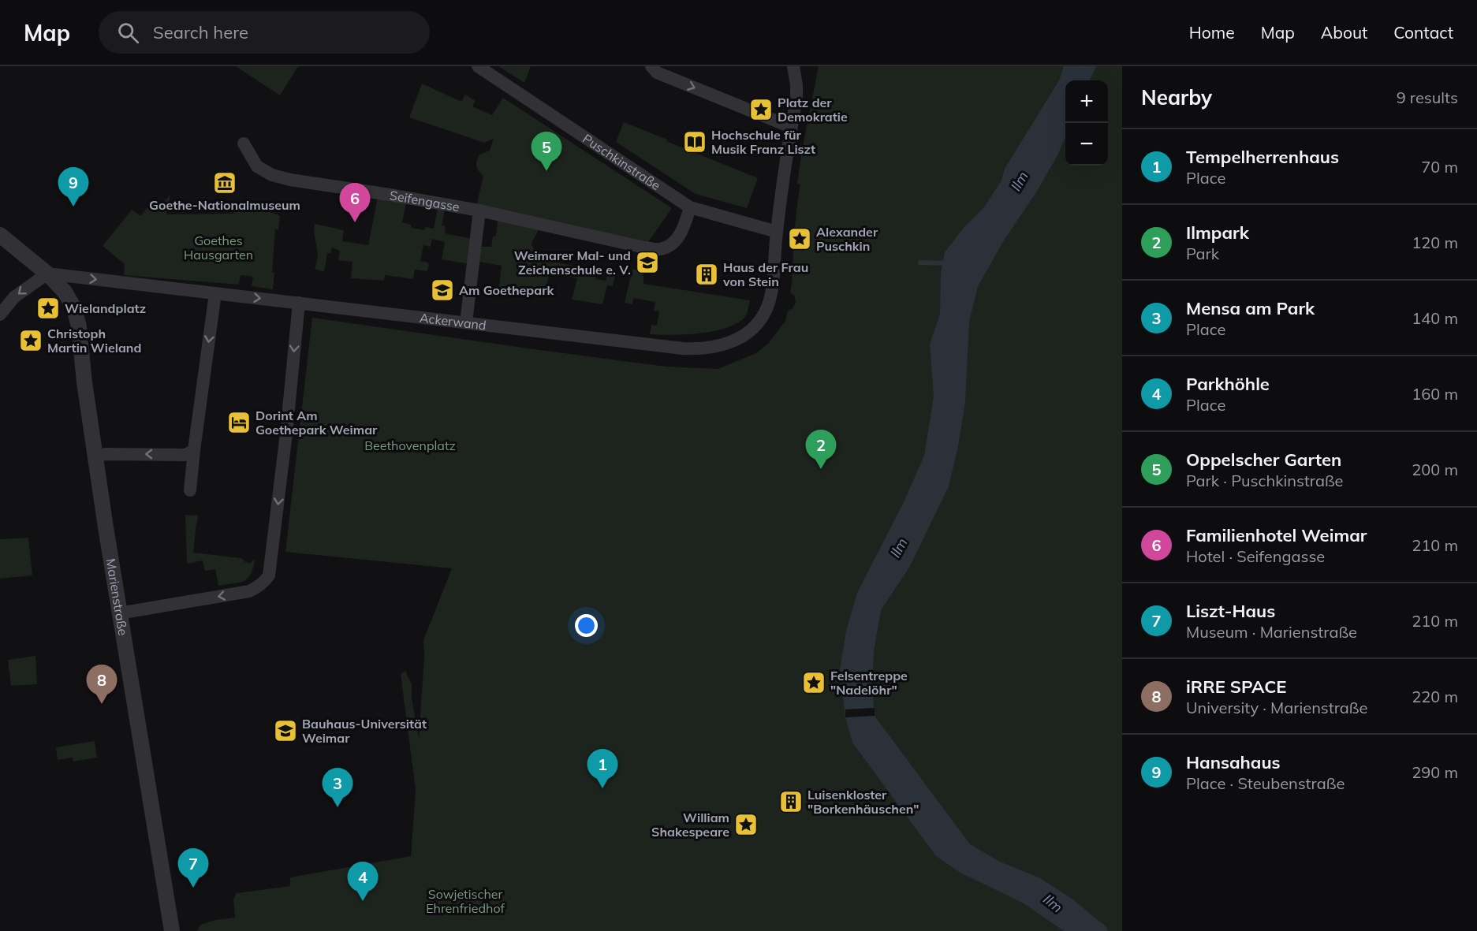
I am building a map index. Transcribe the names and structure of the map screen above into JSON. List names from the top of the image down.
{
  "streets": {
    "street": [
      "Puschkinstraße",
      "Seifengasse",
      "Ackerwand",
      "Marienstraße"
    ]
  },
  "crossings": [
    ["Puschkinstraße", "Seifengasse"],
    ["Puschkinstraße", "Ackerwand"],
    ["Ackerwand", "Marienstraße"]
  ],
  "water": ["Ilm"],
  "parks": ["Goethes Hausgarten", "Beethovenplatz", "Sowjetischer Ehrenfriedhof"],
  "places": {
    "place": [
      "Platz der Demokratie",
      "Alexander Puschkin",
      "Wielandplatz",
      "Christoph Martin Wieland",
      "Felsentreppe \"Nadelöhr\"",
      "William Shakespeare"
    ],
    "library": ["Hochschule für Musik Franz Liszt"],
    "museum": ["Goethe-Nationalmuseum"],
    "school or university": ["Weimarer Mal- und Zeichenschule e. V.", "Am Goethepark", "Bauhaus-Universität Weimar"],
    "building": ["Haus der Frau von Stein", "Luisenkloster \"Borkenhäuschen\""],
    "hotel": ["Dorint Am Goethepark Weimar"]
  },
  "page": {
    "header": "Map",
    "search": "Search here",
    "nav": [
      "Home",
      "Map",
      "About",
      "Contact"
    ],
    "heading": ["Nearby", "9 results"],
    "map_buttons": ["+", "−"],
    "list": [
      {
        "mark": "1",
        "name": "Tempelherrenhaus",
        "note": "Place",
        "value": "70 m"
      },
      {
        "mark": "2",
        "name": "Ilmpark",
        "note": "Park",
        "value": "120 m"
      },
      {
        "mark": "3",
        "name": "Mensa am Park",
        "note": "Place",
        "value": "140 m"
      },
      {
        "mark": "4",
        "name": "Parkhöhle",
        "note": "Place",
        "value": "160 m"
      },
      {
        "mark": "5",
        "name": "Oppelscher Garten",
        "note": "Park · Puschkinstraße",
        "value": "200 m"
      },
      {
        "mark": "6",
        "name": "Familienhotel Weimar",
        "note": "Hotel · Seifengasse",
        "value": "210 m"
      },
      {
        "mark": "7",
        "name": "Liszt-Haus",
        "note": "Museum · Marienstraße",
        "value": "210 m"
      },
      {
        "mark": "8",
        "name": "iRRE SPACE",
        "note": "University · Marienstraße",
        "value": "220 m"
      },
      {
        "mark": "9",
        "name": "Hansahaus",
        "note": "Place · Steubenstraße",
        "value": "290 m"
      }
    ],
    "pins": [
      "5",
      "9",
      "6",
      "2",
      "8",
      "1",
      "3",
      "7",
      "4"
    ]
  }
}
